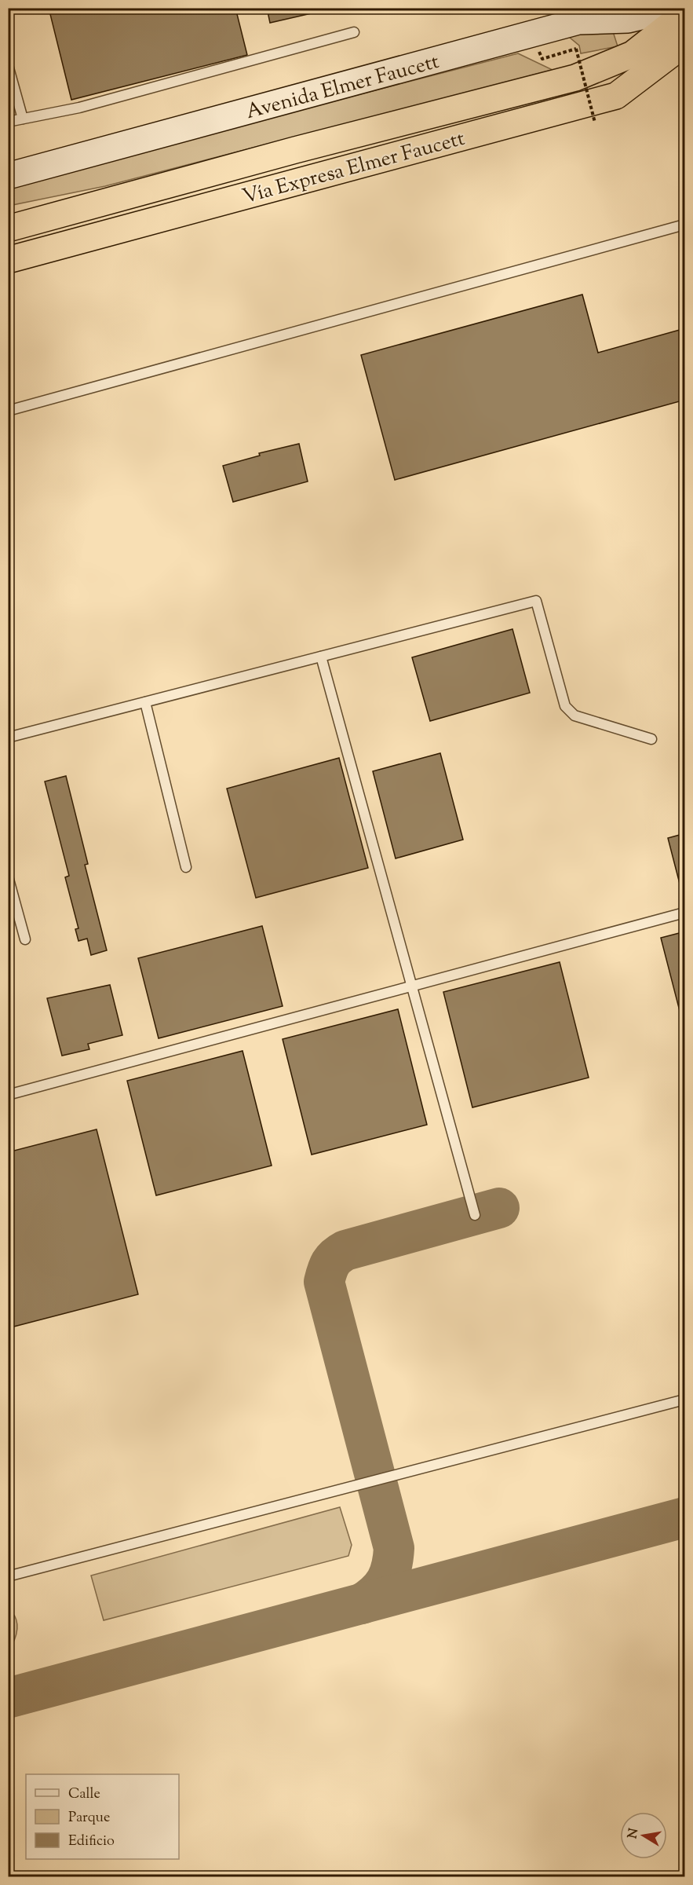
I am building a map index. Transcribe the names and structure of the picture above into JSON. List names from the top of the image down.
{
  "streets": {
    "highway": ["Vía Expresa Elmer Faucett"],
    "main road": ["Avenida Elmer Faucett"]
  },
  "legend": ["Calle", "Parque", "Edificio"],
  "north": "left"
}
